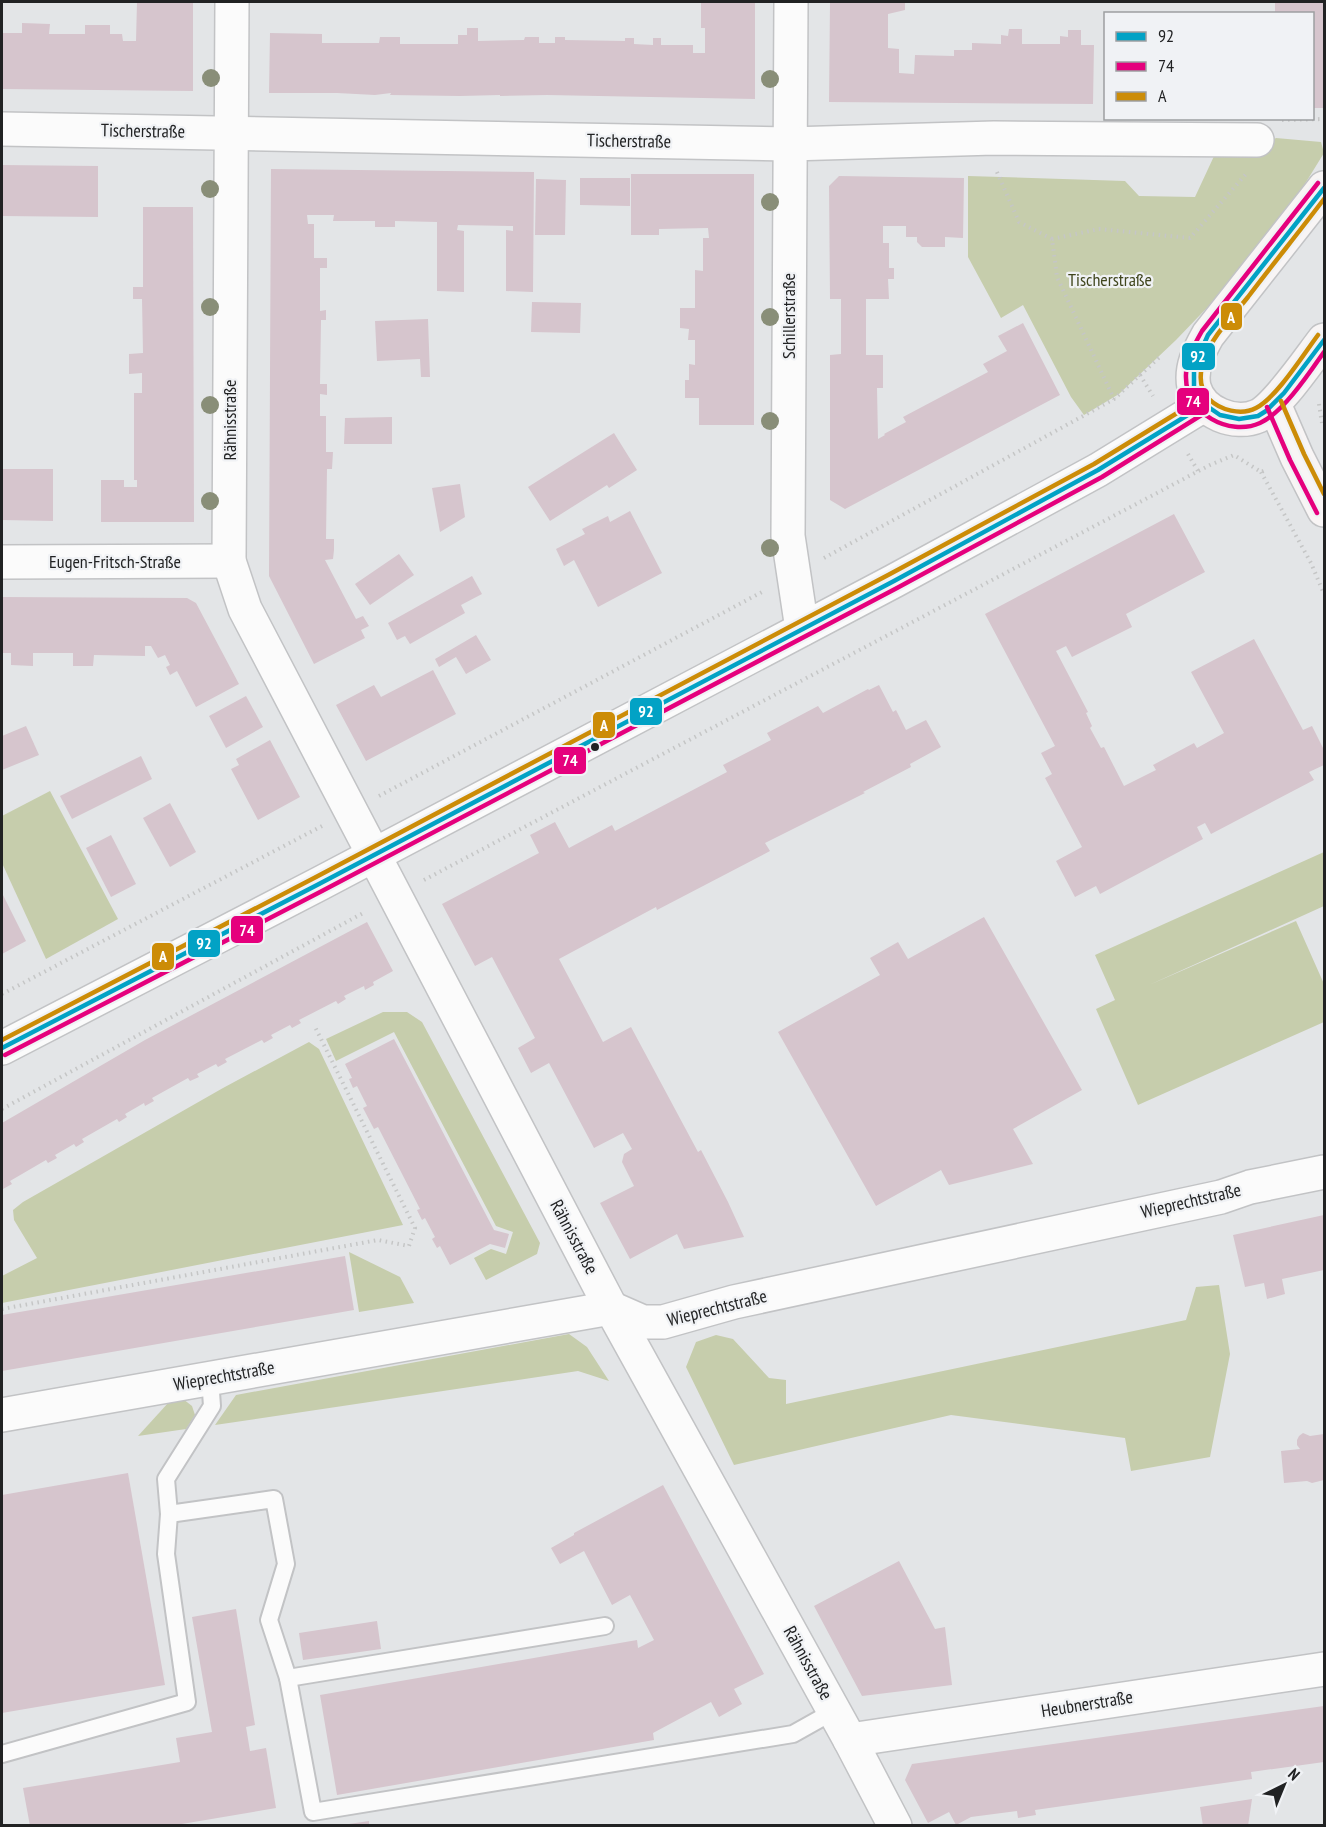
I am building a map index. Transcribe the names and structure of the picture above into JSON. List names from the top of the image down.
{
  "streets": {
    "street": [
      "Tischerstraße",
      "Schillerstraße",
      "Rähnisstraße",
      "Eugen-Fritsch-Straße",
      "Wieprechtstraße",
      "Heubnerstraße"
    ]
  },
  "crossings": [
    ["Tischerstraße", "Schillerstraße"],
    ["Tischerstraße", "Rähnisstraße"],
    ["Rähnisstraße", "Eugen-Fritsch-Straße"],
    ["Rähnisstraße", "Wieprechtstraße"],
    ["Rähnisstraße", "Heubnerstraße"]
  ],
  "parks": ["Tischerstraße"],
  "lines": ["transit line 74", "transit line 92", "transit line A"],
  "legend": ["92", "74", "A"],
  "north": "top right"
}
